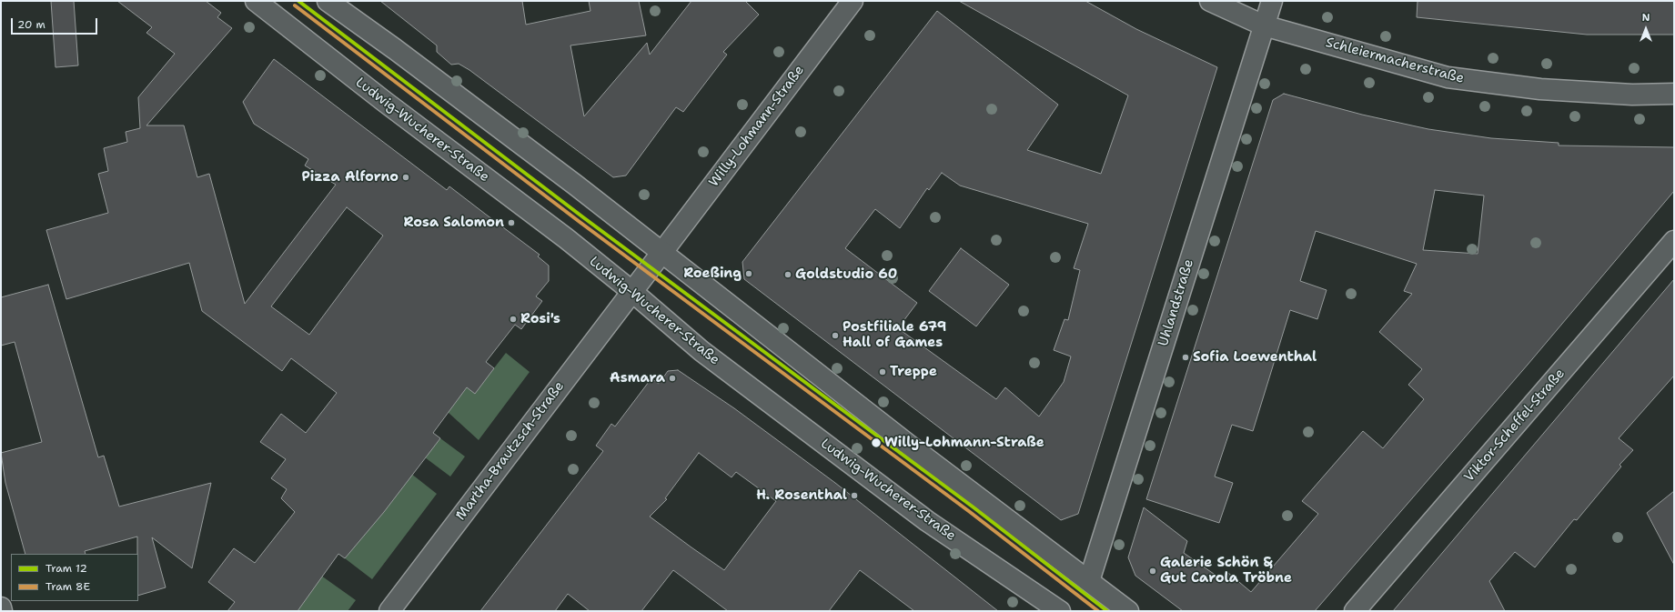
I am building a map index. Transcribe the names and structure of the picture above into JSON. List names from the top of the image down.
{
  "streets": {
    "street": [
      "Schleiermacherstraße",
      "Willy-Lohmann-Straße",
      "Ludwig-Wucherer-Straße",
      "Uhlandstraße",
      "Viktor-Scheffel-Straße",
      "Martha-Brautzsch-Straße"
    ]
  },
  "crossings": [
    ["Schleiermacherstraße", "Uhlandstraße"],
    ["Willy-Lohmann-Straße", "Ludwig-Wucherer-Straße"],
    ["Willy-Lohmann-Straße", "Martha-Brautzsch-Straße"],
    ["Ludwig-Wucherer-Straße", "Martha-Brautzsch-Straße"]
  ],
  "places": [
    "Pizza Alforno",
    "Rosa Salomon",
    "Roeßing",
    "Goldstudio 60",
    "Rosi's",
    "Postfiliale 679 Hall of Games",
    "Sofia Loewenthal",
    "Treppe",
    "Asmara",
    "Willy-Lohmann-Straße",
    "H. Rosenthal",
    "Galerie Schön & Gut Carola Tröbne"
  ],
  "lines": ["tram line 12", "tram line 8E"],
  "legend": ["Tram 12", "Tram 8E"],
  "scale_bar": "20 m",
  "north": "top"
}
